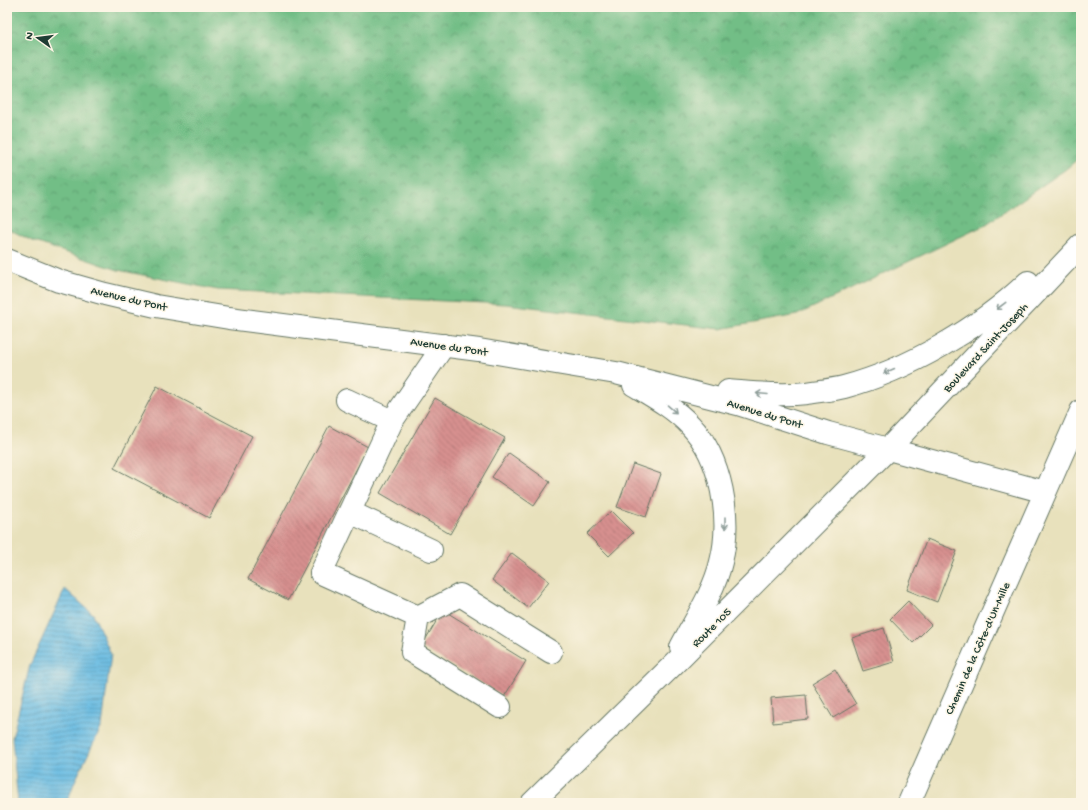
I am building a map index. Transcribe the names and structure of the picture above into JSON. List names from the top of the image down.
{
  "streets": {
    "main road": [
      "Avenue du Pont",
      "Boulevard Saint-Joseph",
      "Route 105",
      "Chemin de la Côte-d'Un-Mille"
    ]
  },
  "crossings": [
    ["Avenue du Pont", "Boulevard Saint-Joseph"],
    ["Avenue du Pont", "Route 105"],
    ["Boulevard Saint-Joseph", "Route 105"]
  ],
  "north": "left"
}
